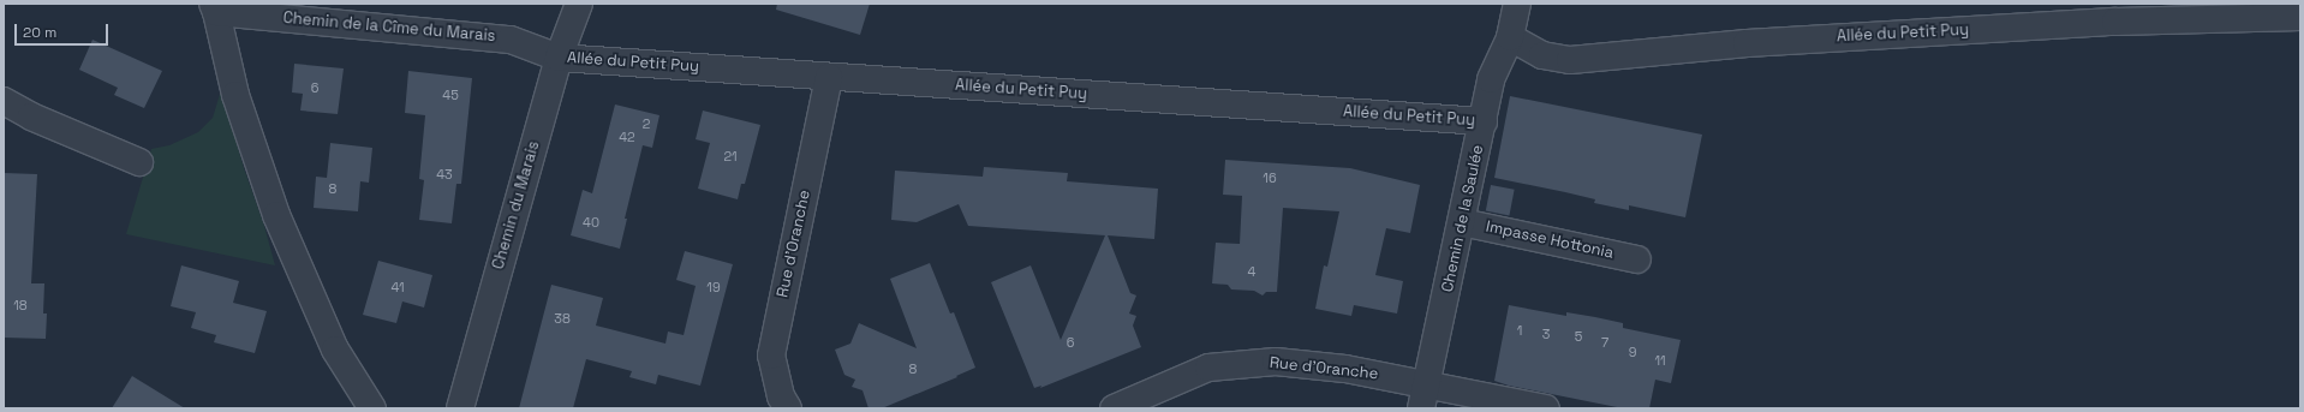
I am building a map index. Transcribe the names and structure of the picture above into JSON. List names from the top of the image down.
{
  "streets": {
    "street": [
      "Chemin de la Cîme du Marais",
      "Allée du Petit Puy",
      "Chemin du Marais",
      "Chemin de la Saulée",
      "Impasse Hottonia",
      "Rue d'Oranche"
    ]
  },
  "crossings": [
    ["Chemin de la Cîme du Marais", "Allée du Petit Puy"],
    ["Chemin de la Cîme du Marais", "Chemin du Marais"],
    ["Allée du Petit Puy", "Chemin du Marais"],
    ["Allée du Petit Puy", "Chemin de la Saulée"],
    ["Allée du Petit Puy", "Rue d'Oranche"],
    ["Chemin de la Saulée", "Impasse Hottonia"],
    ["Chemin de la Saulée", "Rue d'Oranche"]
  ],
  "house_numbers": [
    "6",
    "45",
    "2",
    "42",
    "21",
    "43",
    "16",
    "8",
    "40",
    "4",
    "41",
    "19",
    "18",
    "38",
    "1",
    "3",
    "5",
    "6",
    "7",
    "9",
    "11",
    "8"
  ],
  "scale_bar": "20 m"
}
